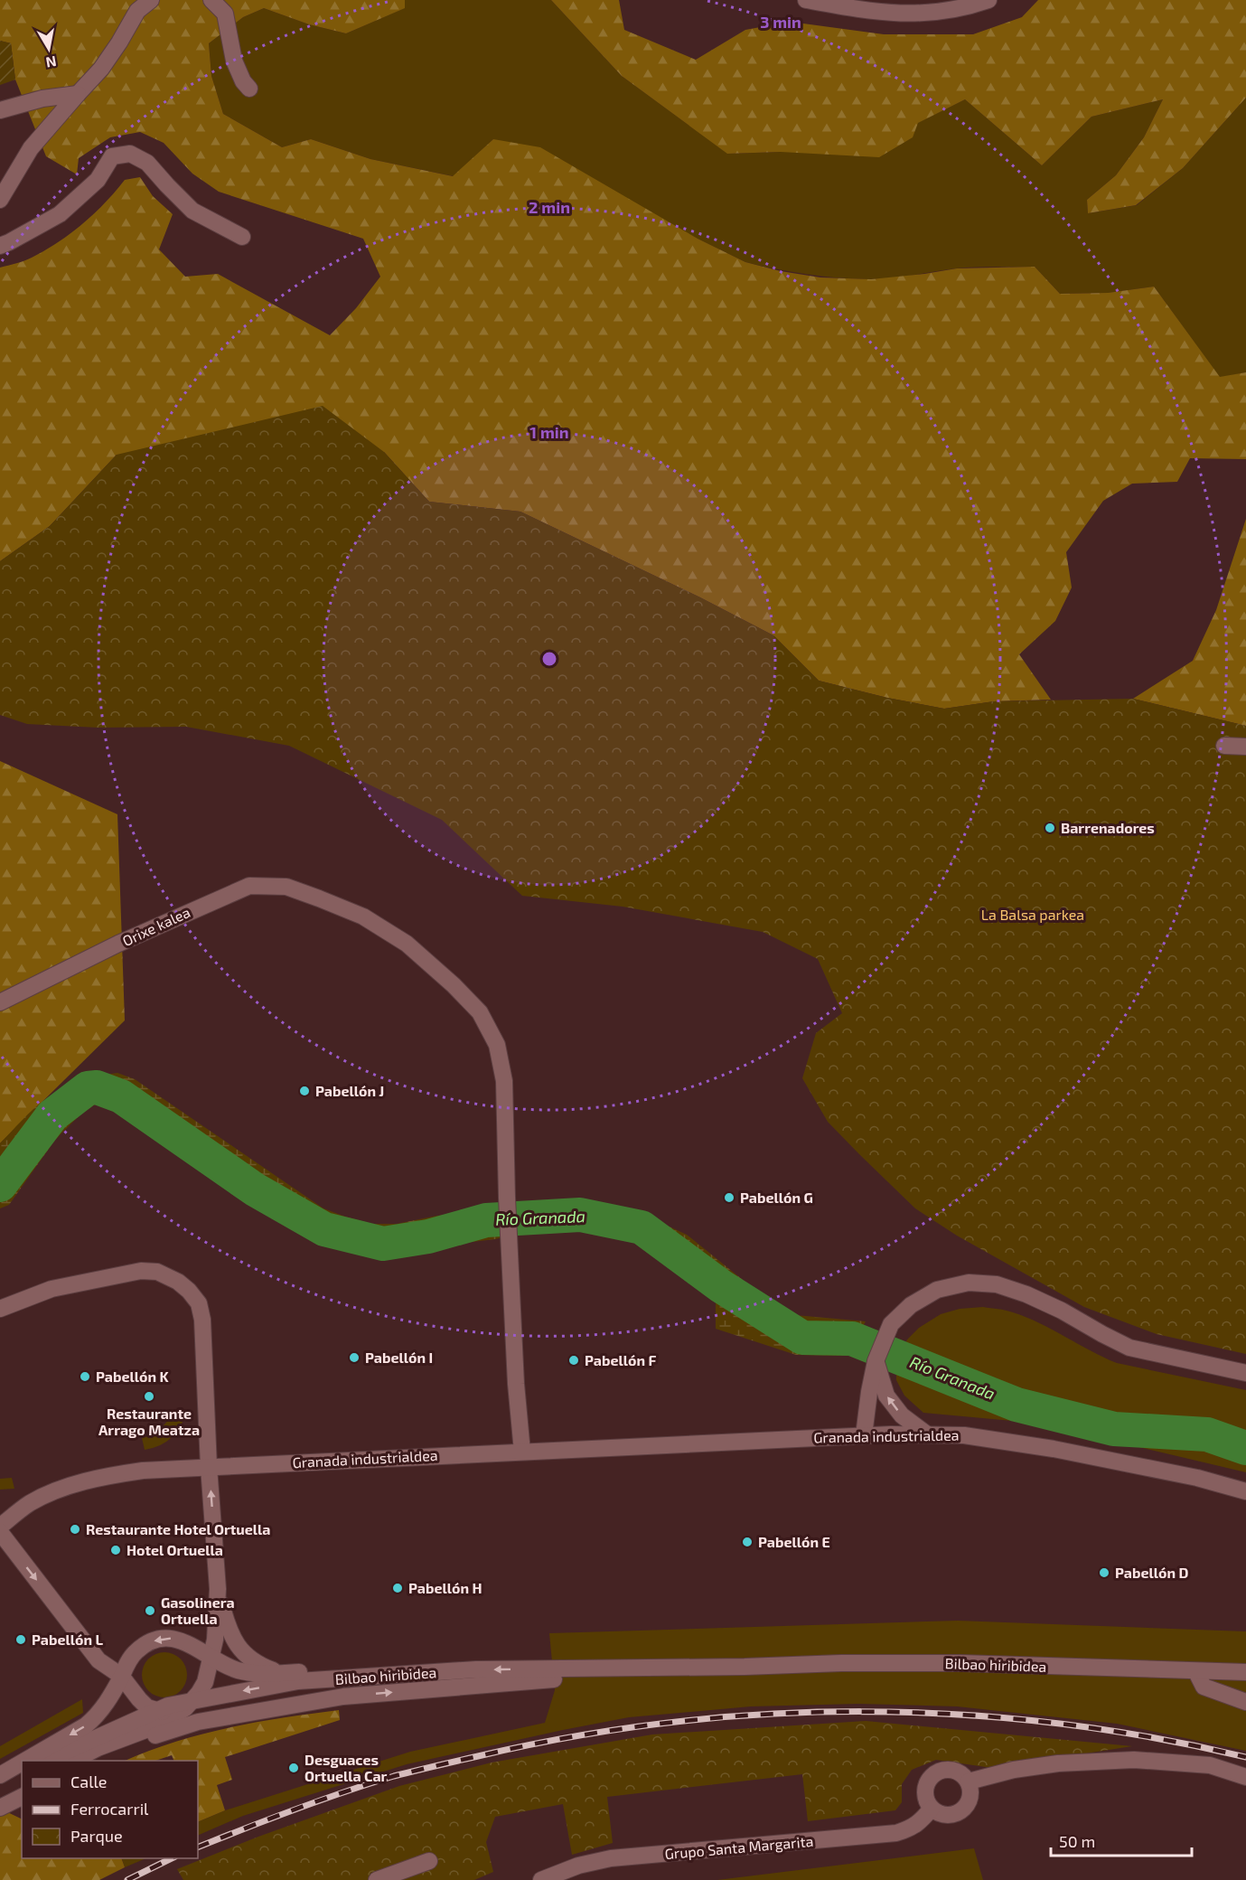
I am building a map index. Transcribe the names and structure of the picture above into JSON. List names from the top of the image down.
{
  "streets": {
    "street": [
      "Orixe kalea",
      "Granada industrialdea",
      "Bilbao hiribidea",
      "Grupo Santa Margarita"
    ]
  },
  "crossings": [
    ["Orixe kalea", "Granada industrialdea"]
  ],
  "water": ["Río Granada"],
  "parks": ["La Balsa parkea"],
  "places": [
    "Barrenadores",
    "Pabellón J",
    "Pabellón G",
    "Pabellón I",
    "Pabellón F",
    "Pabellón K",
    "Restaurante Arrago Meatza",
    "Restaurante Hotel Ortuella",
    "Pabellón E",
    "Hotel Ortuella",
    "Pabellón D",
    "Pabellón H",
    "Gasolinera Ortuella",
    "Pabellón L",
    "Desguaces Ortuella Car"
  ],
  "legend": ["Calle", "Ferrocarril", "Parque"],
  "scale_bar": "50 m",
  "north": "bottom",
  "rings": ["3 min", "2 min", "1 min"]
}
